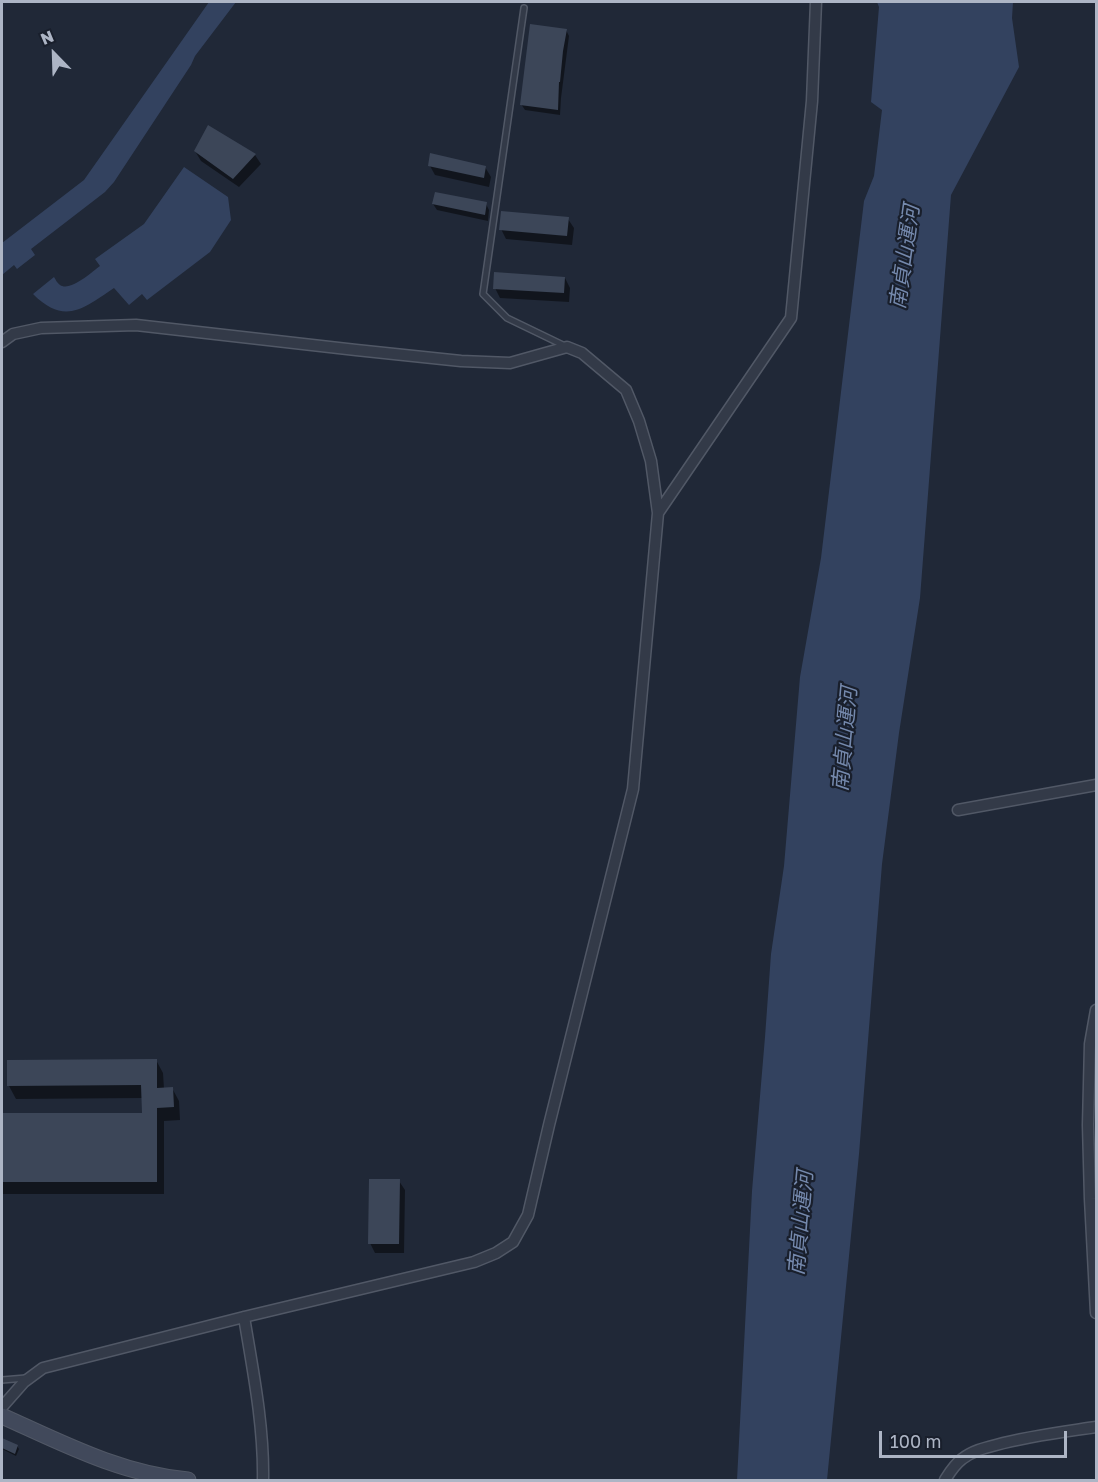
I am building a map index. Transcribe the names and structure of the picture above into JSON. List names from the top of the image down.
{
  "water": ["南貞山運河"],
  "scale_bar": "100 m",
  "north": "top left"
}
